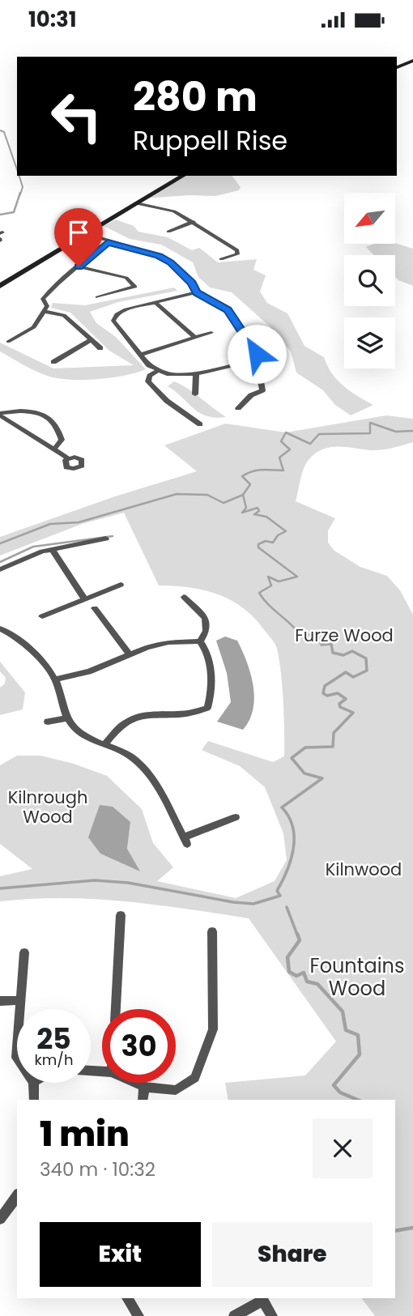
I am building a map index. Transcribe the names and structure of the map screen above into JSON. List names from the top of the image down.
{
  "parks": [
    "Furze Wood",
    "Kilnrough Wood",
    "Kilnwood",
    "Fountains Wood"
  ],
  "north": "bottom left",
  "page": {
    "status": "10:31",
    "turn": ["280 m", "Ruppell Rise"],
    "speed": "25 km/h",
    "limit": "30",
    "heading": ["1 min", "340 m · 10:32"],
    "buttons": ["Exit", "Share"]
  }
}
